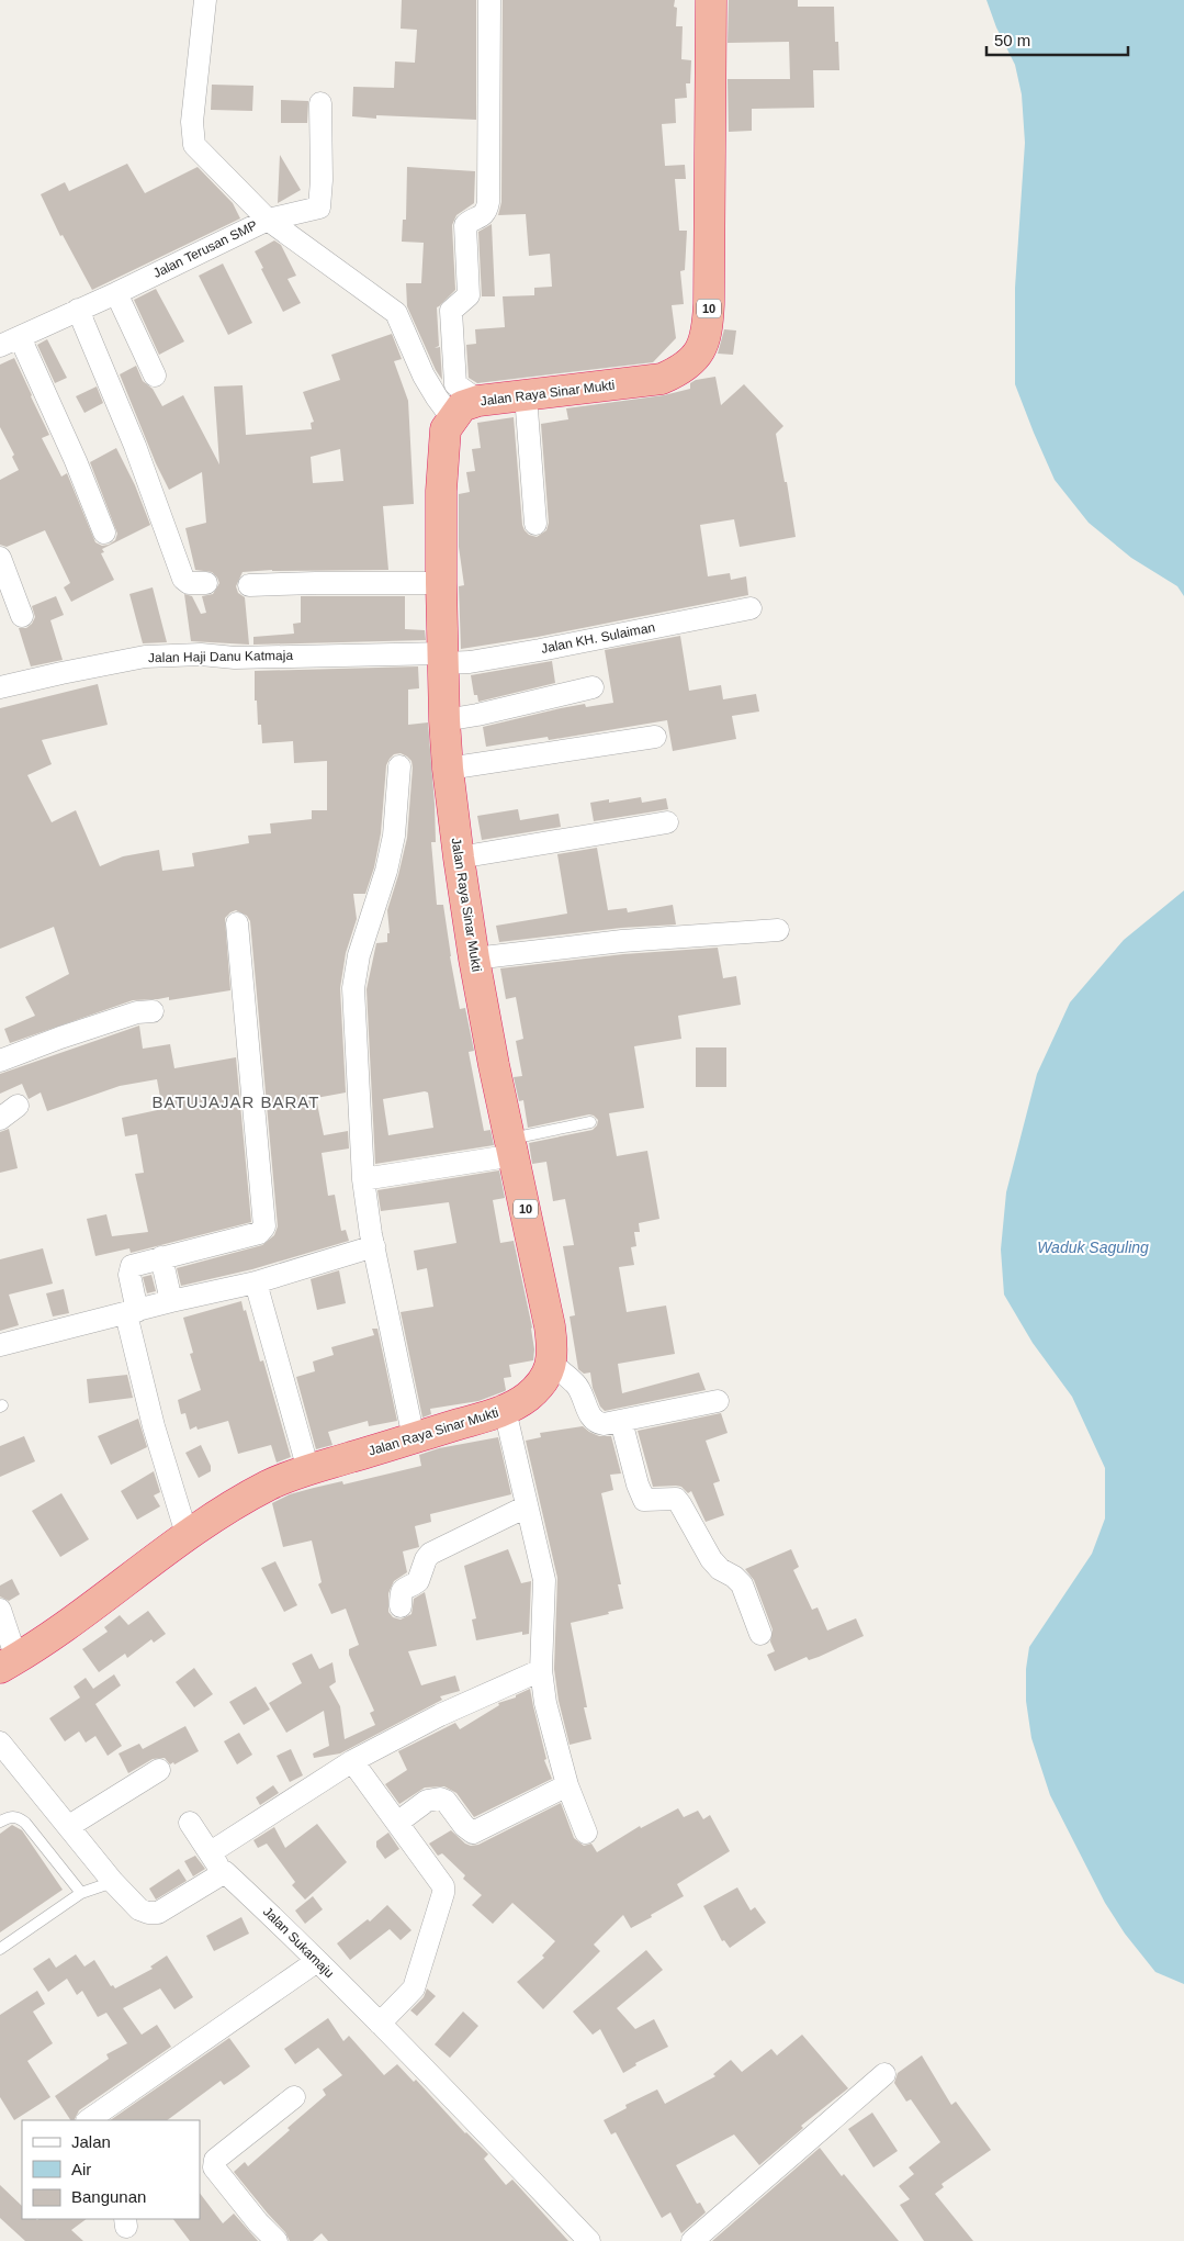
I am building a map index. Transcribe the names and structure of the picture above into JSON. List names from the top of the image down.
{
  "streets": {
    "highway": ["10", "Jalan Raya Sinar Mukti"],
    "street": [
      "Jalan Terusan SMP",
      "Jalan KH. Sulaiman",
      "Jalan Haji Danu Katmaja",
      "Jalan Sukamaju"
    ]
  },
  "crossings": [
    ["Jalan Raya Sinar Mukti", "Jalan KH. Sulaiman"],
    ["Jalan Raya Sinar Mukti", "Jalan Haji Danu Katmaja"],
    ["Jalan KH. Sulaiman", "Jalan Haji Danu Katmaja"]
  ],
  "districts": ["BATUJAJAR BARAT"],
  "water": ["Waduk Saguling"],
  "legend": ["Jalan", "Air", "Bangunan"],
  "scale_bar": "50 m"
}
